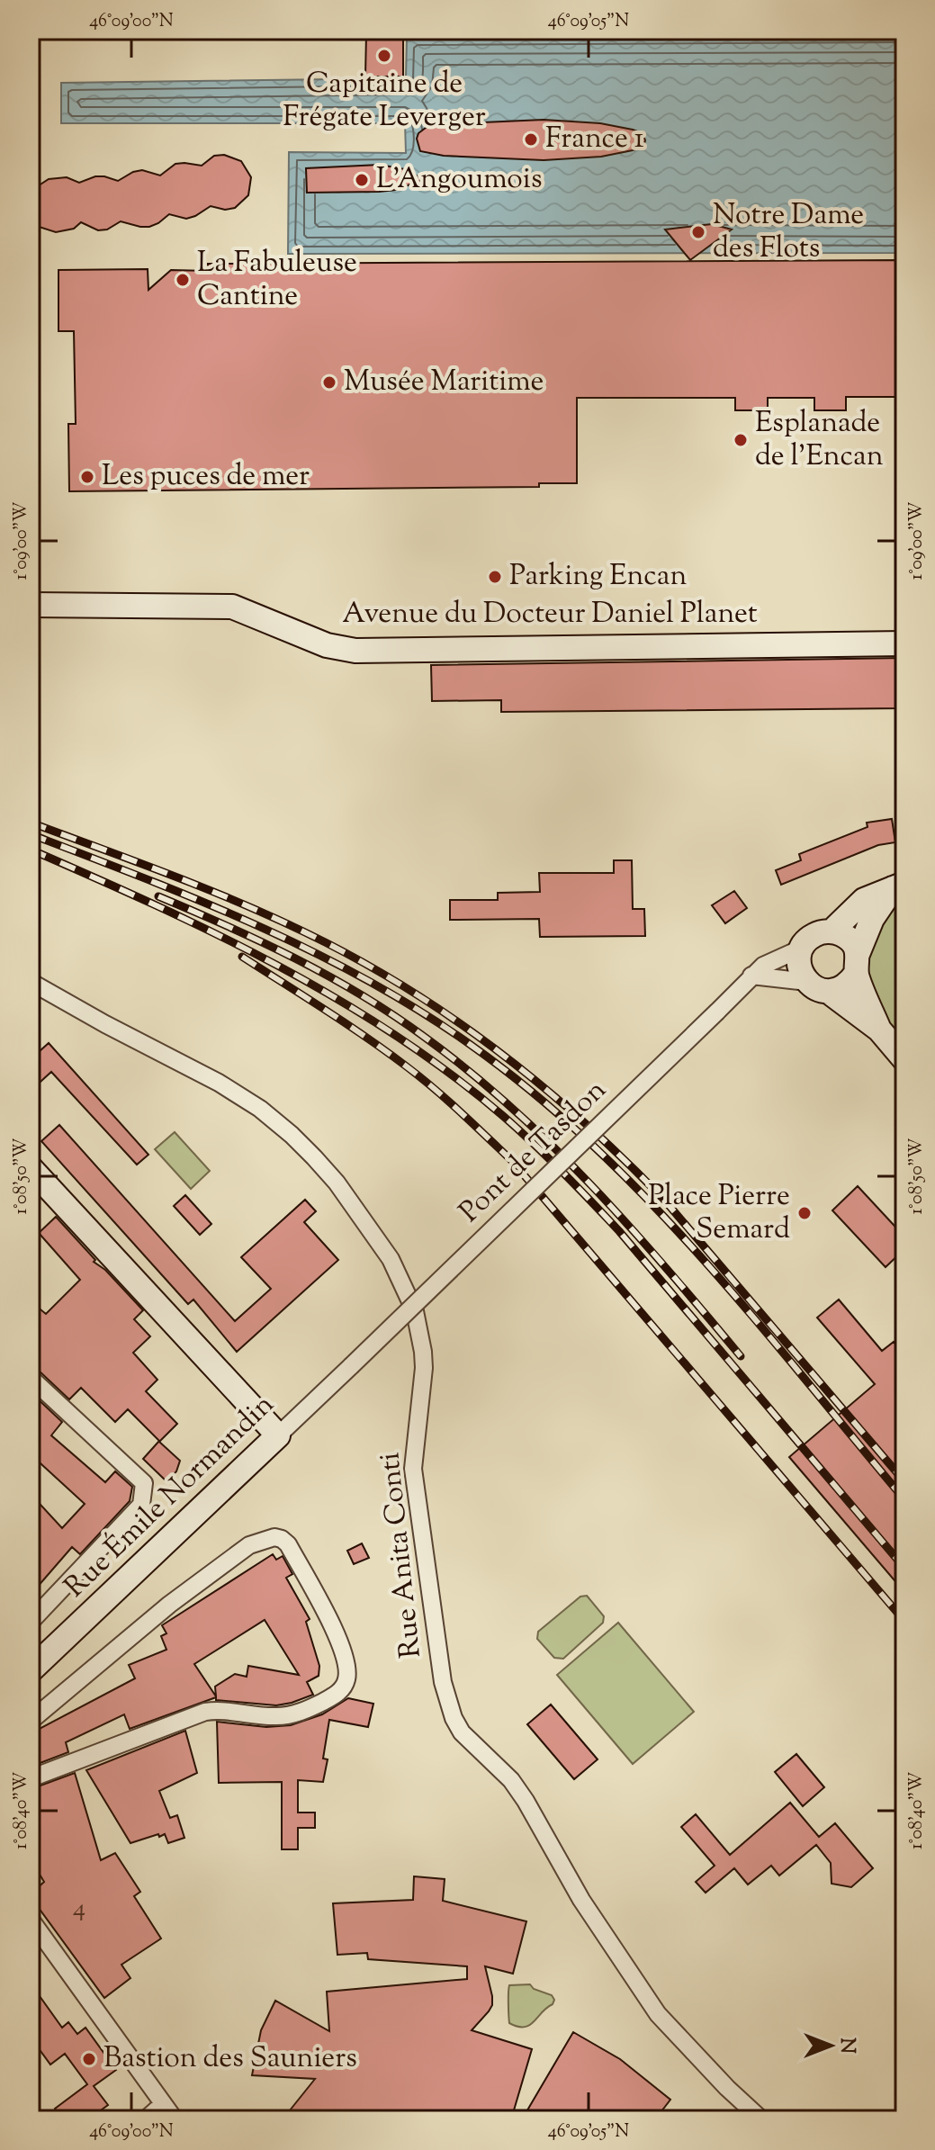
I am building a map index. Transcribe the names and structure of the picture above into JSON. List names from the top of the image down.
{
  "streets": {
    "street": [
      "Avenue du Docteur Daniel Planet",
      "Pont de Tasdon",
      "Rue Émile Normandin",
      "Rue Anita Conti"
    ]
  },
  "crossings": [
    ["Pont de Tasdon", "Rue Émile Normandin"]
  ],
  "places": [
    "Capitaine de Frégate Leverger",
    "France 1",
    "L'Angoumois",
    "Notre Dame des Flots",
    "La Fabuleuse Cantine",
    "Musée Maritime",
    "Esplanade de l’Encan",
    "Les puces de mer",
    "Parking Encan",
    "Place Pierre Semard",
    "Bastion des Sauniers"
  ],
  "house_numbers": ["4"],
  "north": "right",
  "coordinates": [
    "46°09'00\"N",
    "46°09'05\"N",
    "1°09'00\"W",
    "1°08'50\"W",
    "1°08'40\"W"
  ]
}
